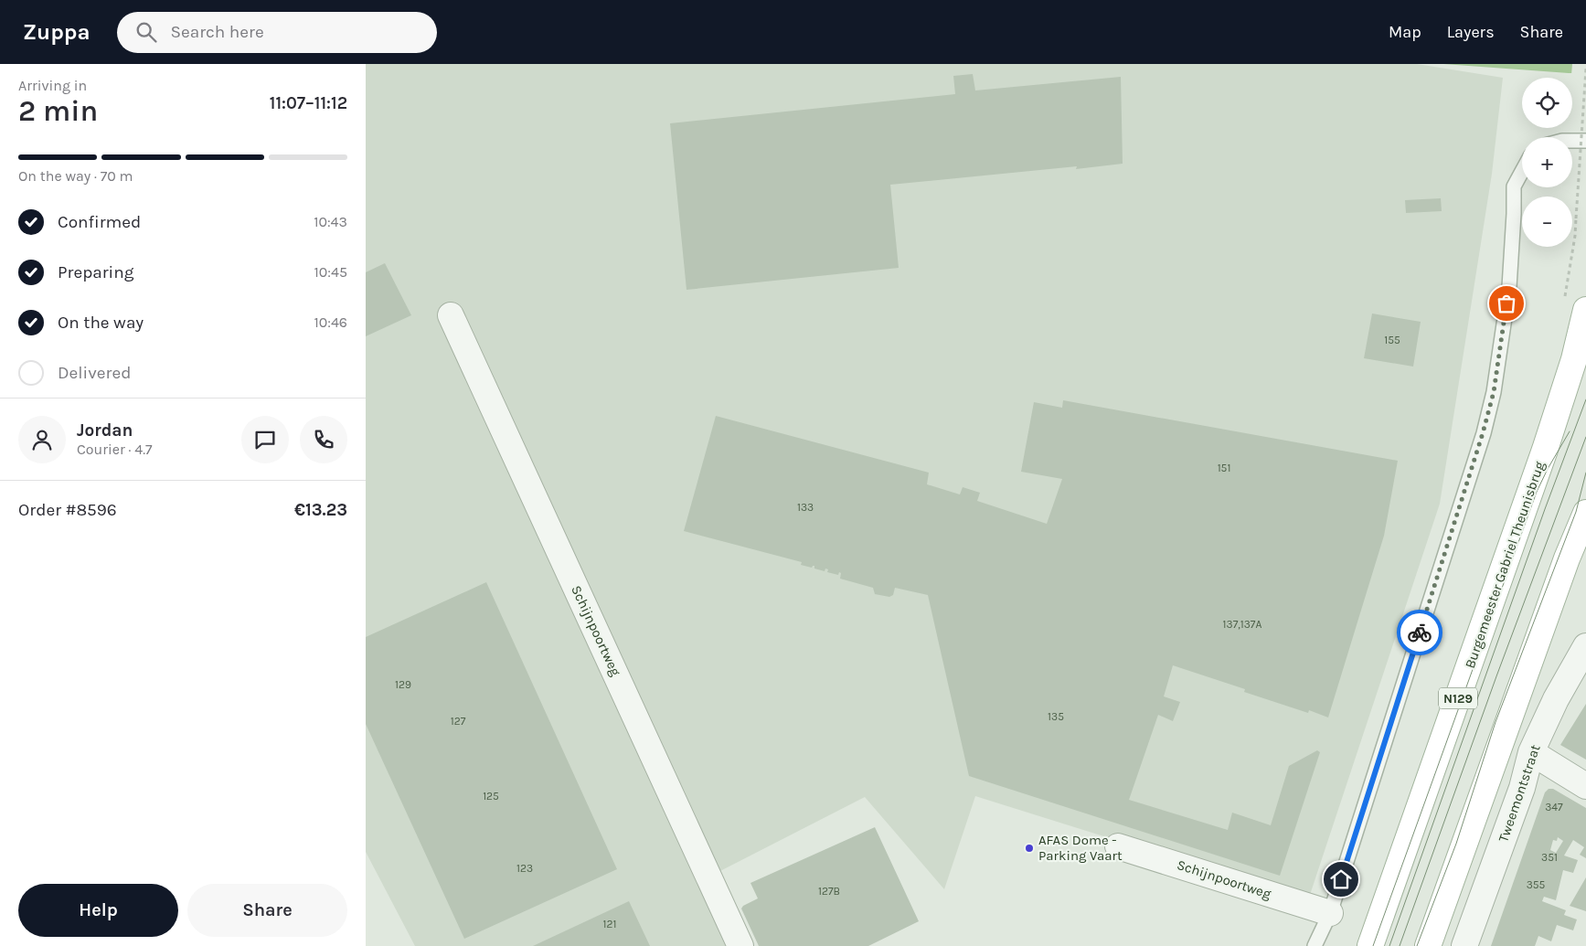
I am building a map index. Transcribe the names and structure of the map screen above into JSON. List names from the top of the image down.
{
  "streets": {
    "main road": ["Burgemeester Gabriel Theunisbrug", "N129"],
    "street": ["Schijnpoortweg", "Tweemontstraat"]
  },
  "places": ["AFAS Dome - Parking Vaart"],
  "house_numbers": [
    "155",
    "151",
    "133",
    "137,137A",
    "129",
    "135",
    "127",
    "125",
    "347",
    "351",
    "123",
    "355",
    "127B",
    "121"
  ],
  "page": {
    "header": "Zuppa",
    "search": "Search here",
    "nav": ["Map", "Layers", "Share"],
    "heading": ["2 min", "Arriving in", "11:07–11:12"],
    "panel": [
      "Jordan",
      "Courier · 4.7",
      "Order #8596",
      "€13.23"
    ],
    "map_buttons": ["+", "−"],
    "bar": "On the way · 70 m",
    "list": [
      ["Confirmed", "10:43"],
      ["Preparing", "10:45"],
      ["On the way", "10:46"],
      "Delivered"
    ],
    "buttons": ["Help", "Share"]
  }
}
